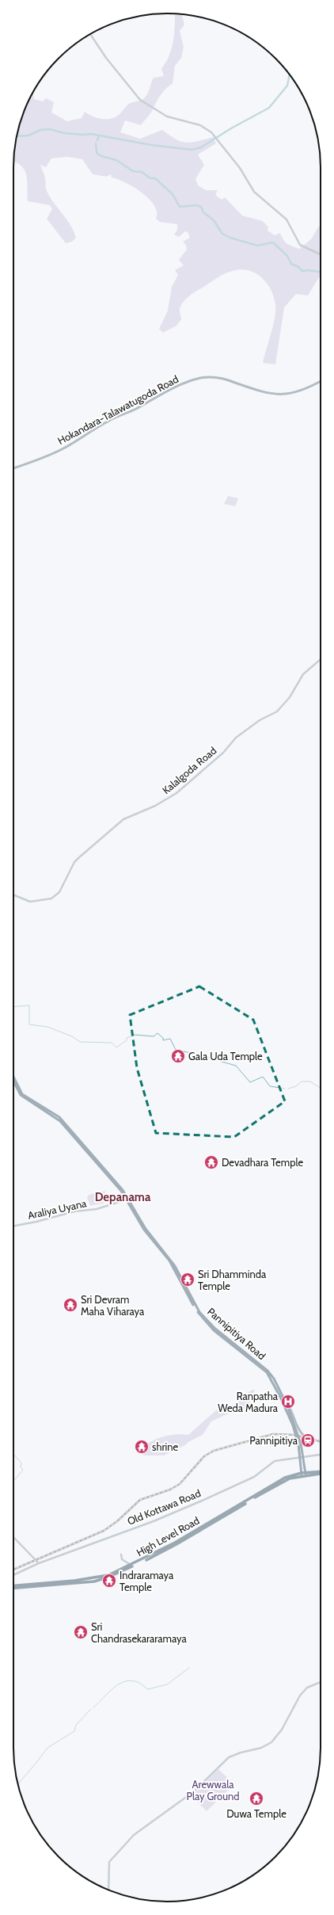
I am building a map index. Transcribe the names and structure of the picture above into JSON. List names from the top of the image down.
{
  "streets": {
    "highway": ["High Level Road"],
    "main road": ["Hokandara-Talawatugoda Road", "Pannipitiya Road"],
    "street": ["Kalalgoda Road", "Araliya Uyana", "Old Kottawa Road"]
  },
  "crossings": [
    ["Araliya Uyana", "Pannipitiya Road"]
  ],
  "districts": ["Depanama"],
  "parks": ["Arewwala Play Ground"],
  "places": {
    "temple": [
      "Gala Uda Temple",
      "Devadhara Temple",
      "Sri Dhamminda Temple",
      "Sri Devram Maha Viharaya",
      "shrine",
      "Indraramaya Temple",
      "Sri Chandrasekararamaya",
      "Duwa Temple"
    ],
    "hospital": ["Ranpatha Weda Madura"],
    "station": ["Pannipitiya"]
  }
}
